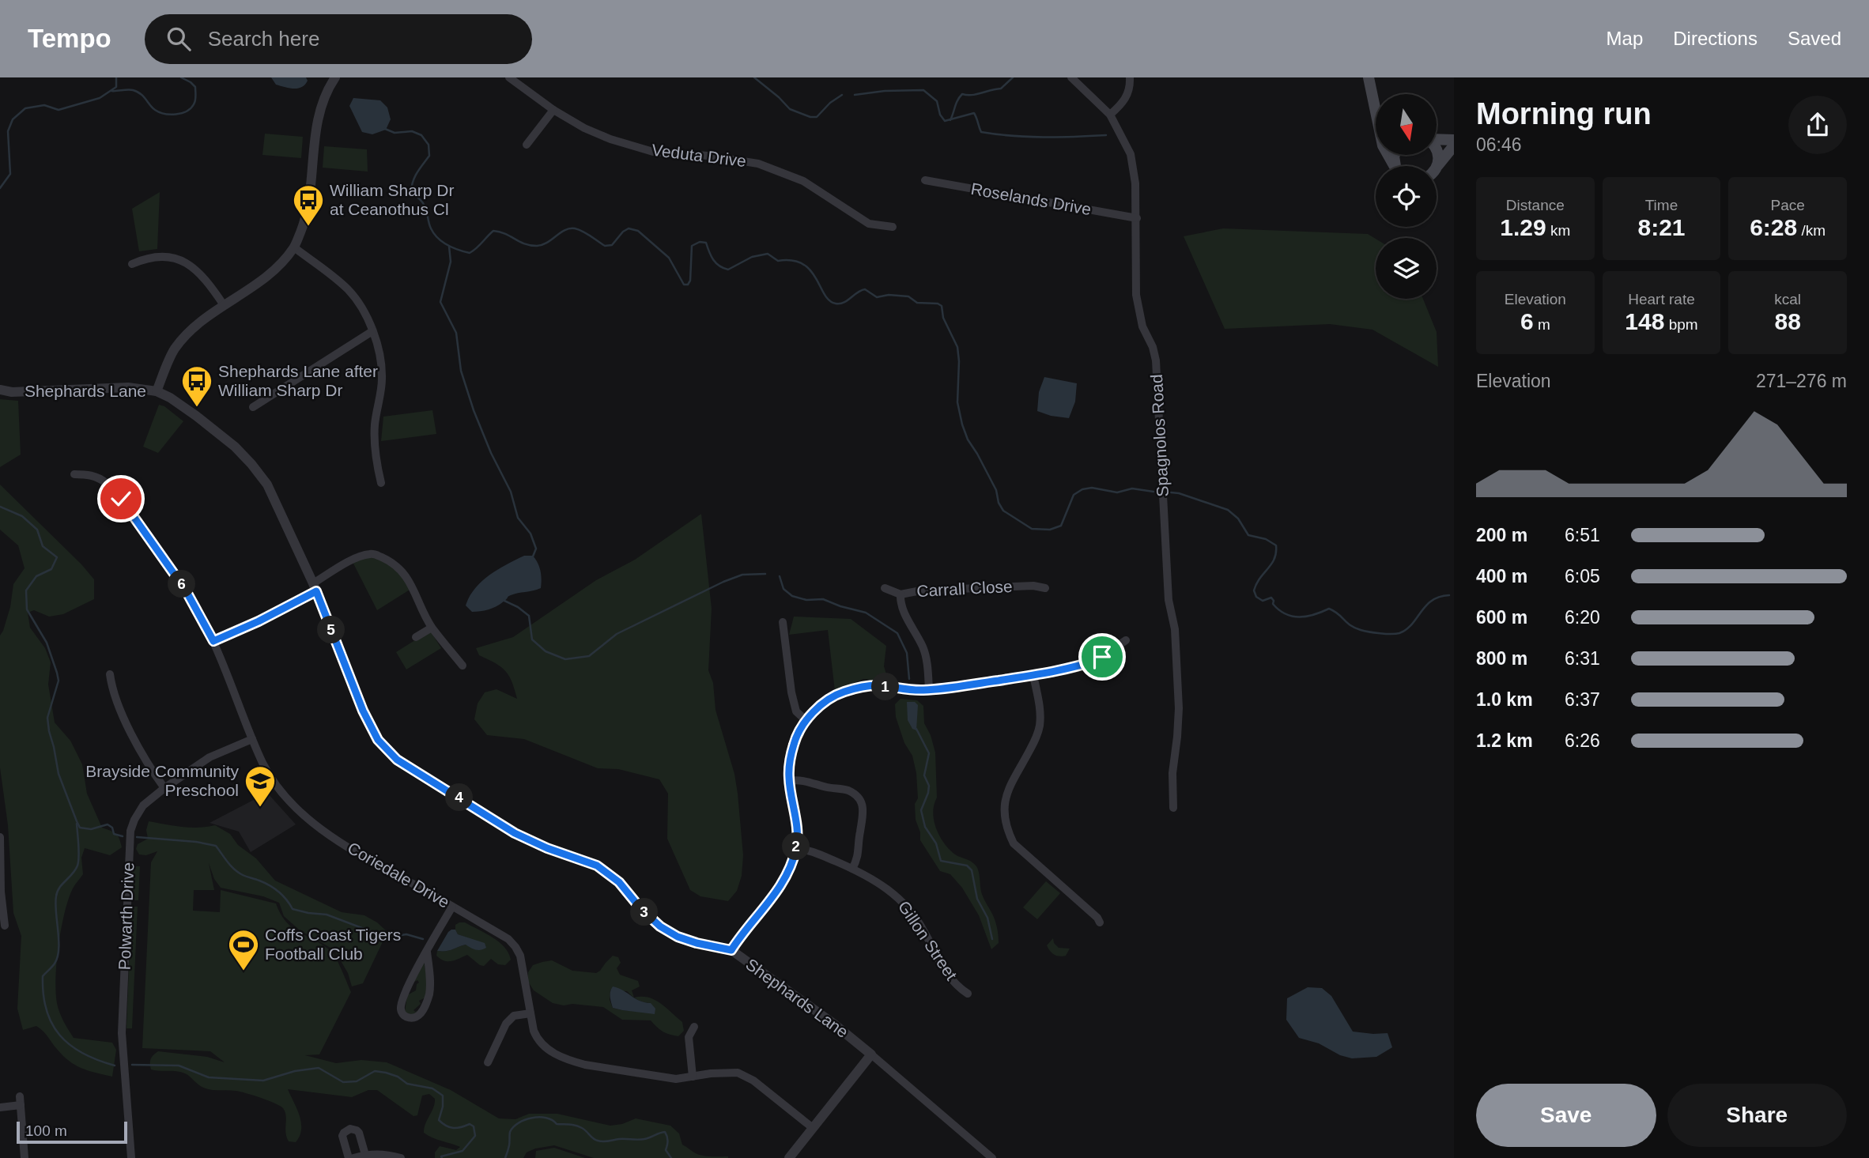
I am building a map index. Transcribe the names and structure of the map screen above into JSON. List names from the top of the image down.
{
  "streets": {
    "street": [
      "Veduta Drive",
      "Roselands Drive",
      "Shephards Lane",
      "Spagnolos Road",
      "Carrall Close",
      "Coriedale Drive",
      "Polwarth Drive",
      "Gillon Street"
    ]
  },
  "crossings": [
    ["Roselands Drive", "Spagnolos Road"],
    ["Coriedale Drive", "Polwarth Drive"]
  ],
  "places": {
    "bus stop": ["William Sharp Dr at Ceanothus Cl", "Shephards Lane after William Sharp Dr"],
    "school or university": ["Brayside Community Preschool"],
    "sports": ["Coffs Coast Tigers Football Club"]
  },
  "scale_bar": "100 m",
  "north": "bottom",
  "page": {
    "header": "Tempo",
    "search": "Search here",
    "nav": ["Map", "Directions", "Saved"],
    "heading": ["Morning run", "06:46"],
    "stats": [
      ["Distance", "1.29 km"],
      ["Time", "8:21"],
      ["Pace", "6:28 /km"],
      ["Elevation", "6 m"],
      ["Heart rate", "148 bpm"],
      ["kcal", "88"]
    ],
    "chart": ["Elevation", "271–276 m"],
    "list": [
      {
        "name": "200 m",
        "note": "6:51"
      },
      {
        "name": "400 m",
        "note": "6:05"
      },
      {
        "name": "600 m",
        "note": "6:20"
      },
      {
        "name": "800 m",
        "note": "6:31"
      },
      {
        "name": "1.0 km",
        "note": "6:37"
      },
      {
        "name": "1.2 km",
        "note": "6:26"
      }
    ],
    "pins": [
      "6",
      "5",
      "1",
      "4",
      "2",
      "3"
    ],
    "buttons": ["Save", "Share"],
    "scale": "100 m"
  }
}
